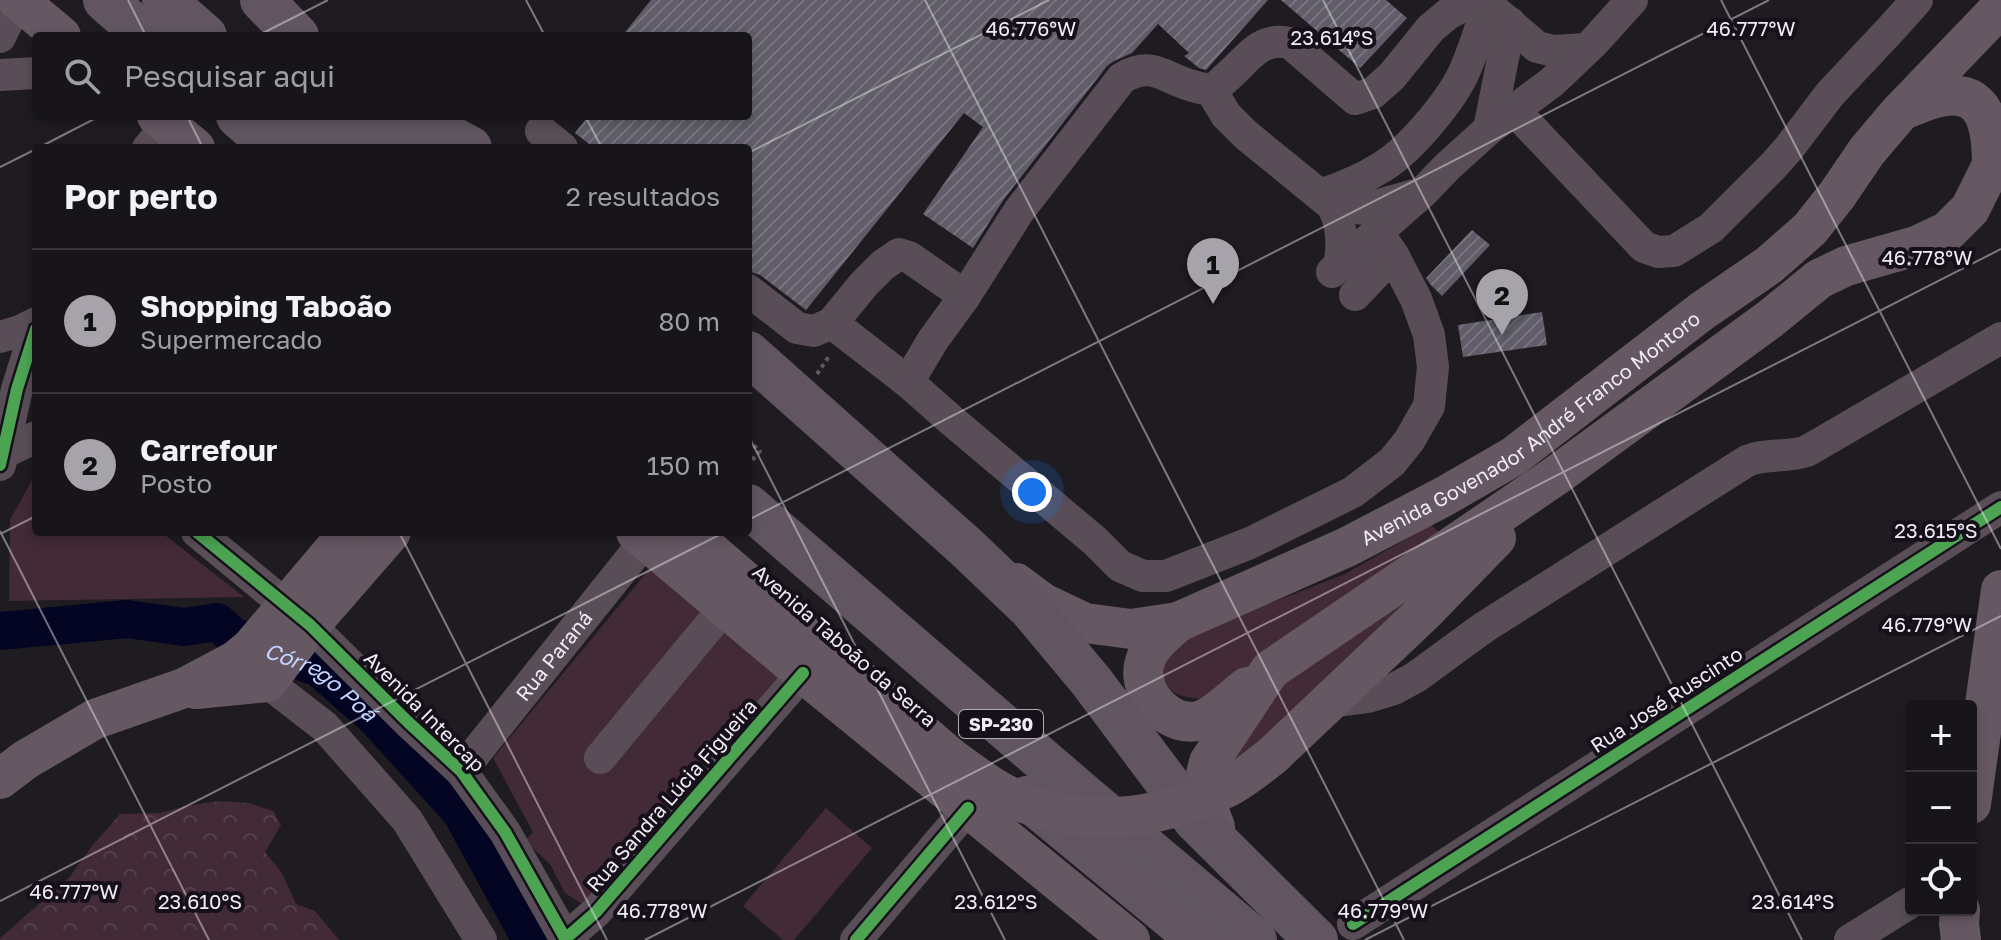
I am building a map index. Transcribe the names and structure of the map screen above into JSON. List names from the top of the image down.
{
  "streets": {
    "highway": ["Avenida Taboão da Serra", "SP-230"],
    "main road": ["Avenida Govenador André Franco Montoro"],
    "street": [
      "Rua Paraná",
      "Rua José Ruscinto",
      "Avenida Intercap",
      "Rua Sandra Lúcia Figueira"
    ]
  },
  "crossings": [
    ["Rua Paraná", "Avenida Intercap"],
    ["Avenida Intercap", "Rua Sandra Lúcia Figueira"]
  ],
  "water": ["Córrego Poá"],
  "page": {
    "search": "Pesquisar aqui",
    "heading": ["Por perto", "2 resultados"],
    "pins": ["1", "2"],
    "list": [
      {
        "mark": "1",
        "name": "Shopping Taboão",
        "note": "Supermercado",
        "value": "80 m"
      },
      {
        "mark": "2",
        "name": "Carrefour",
        "note": "Posto",
        "value": "150 m"
      }
    ],
    "map_buttons": ["+", "−"]
  },
  "coordinates": [
    "46.776°W",
    "46.777°W",
    "23.614°S",
    "46.778°W",
    "23.615°S",
    "46.779°W",
    "23.610°S",
    "23.612°S"
  ]
}
